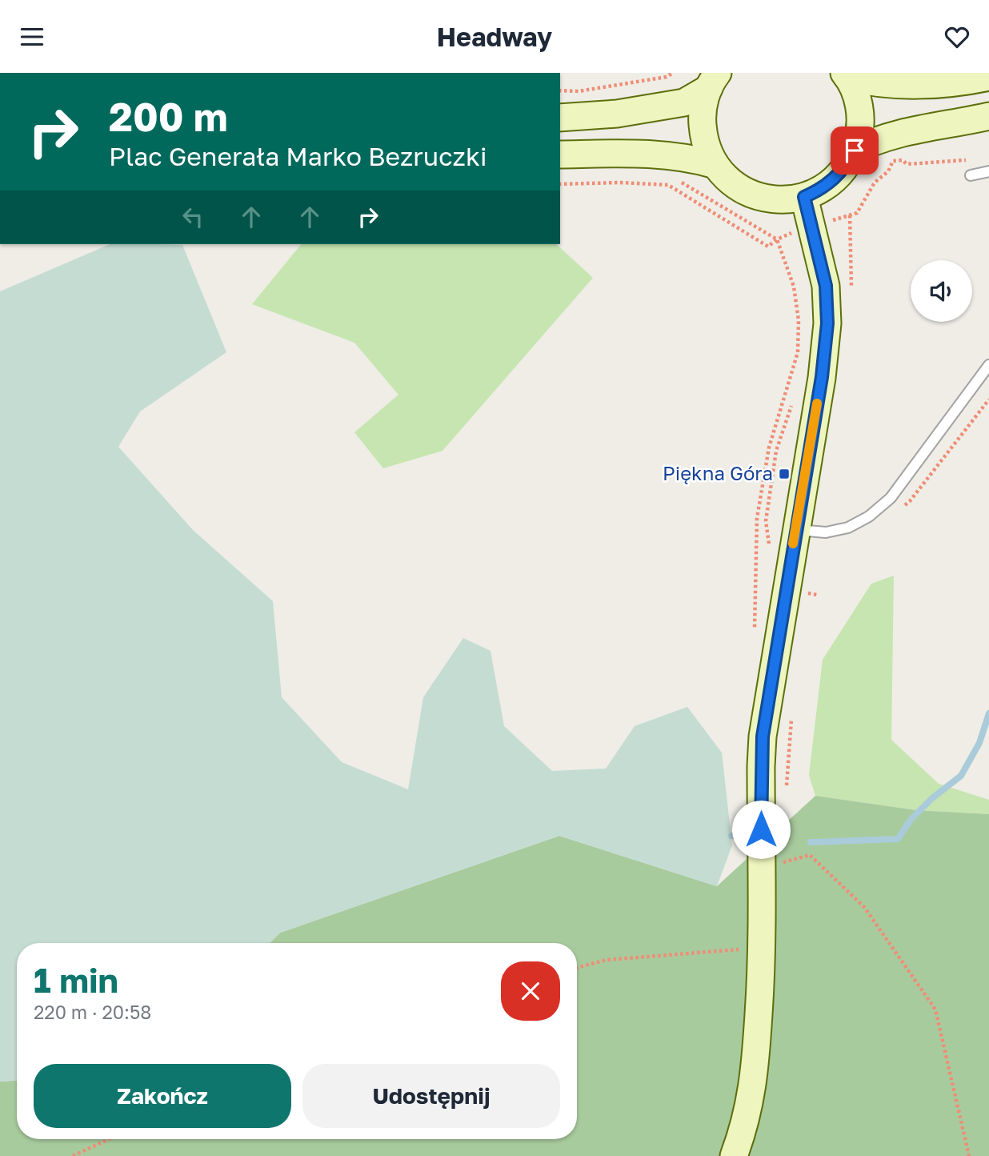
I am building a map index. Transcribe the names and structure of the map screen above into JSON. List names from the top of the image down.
{
  "places": {
    "transit": ["Piękna Góra"]
  },
  "page": {
    "header": "Headway",
    "turn": ["200 m", "Plac Generała Marko Bezruczki"],
    "heading": ["1 min", "220 m · 20:58"],
    "buttons": ["Zakończ", "Udostępnij"]
  }
}
